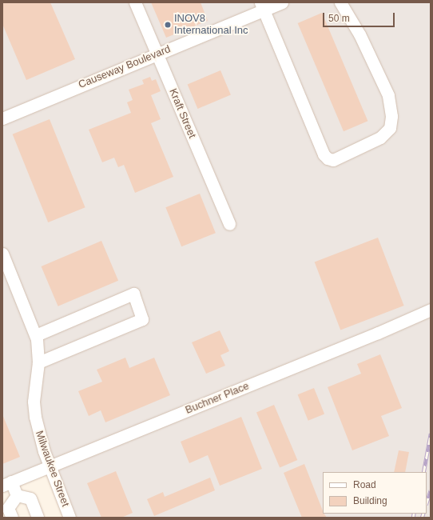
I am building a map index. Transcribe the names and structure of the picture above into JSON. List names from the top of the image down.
{
  "streets": {
    "street": [
      "Causeway Boulevard",
      "Kraft Street",
      "Buchner Place",
      "Milwaukee Street"
    ]
  },
  "crossings": [
    ["Causeway Boulevard", "Kraft Street"],
    ["Buchner Place", "Milwaukee Street"]
  ],
  "places": ["INOV8 International Inc"],
  "legend": ["Road", "Building"],
  "scale_bar": "50 m"
}
